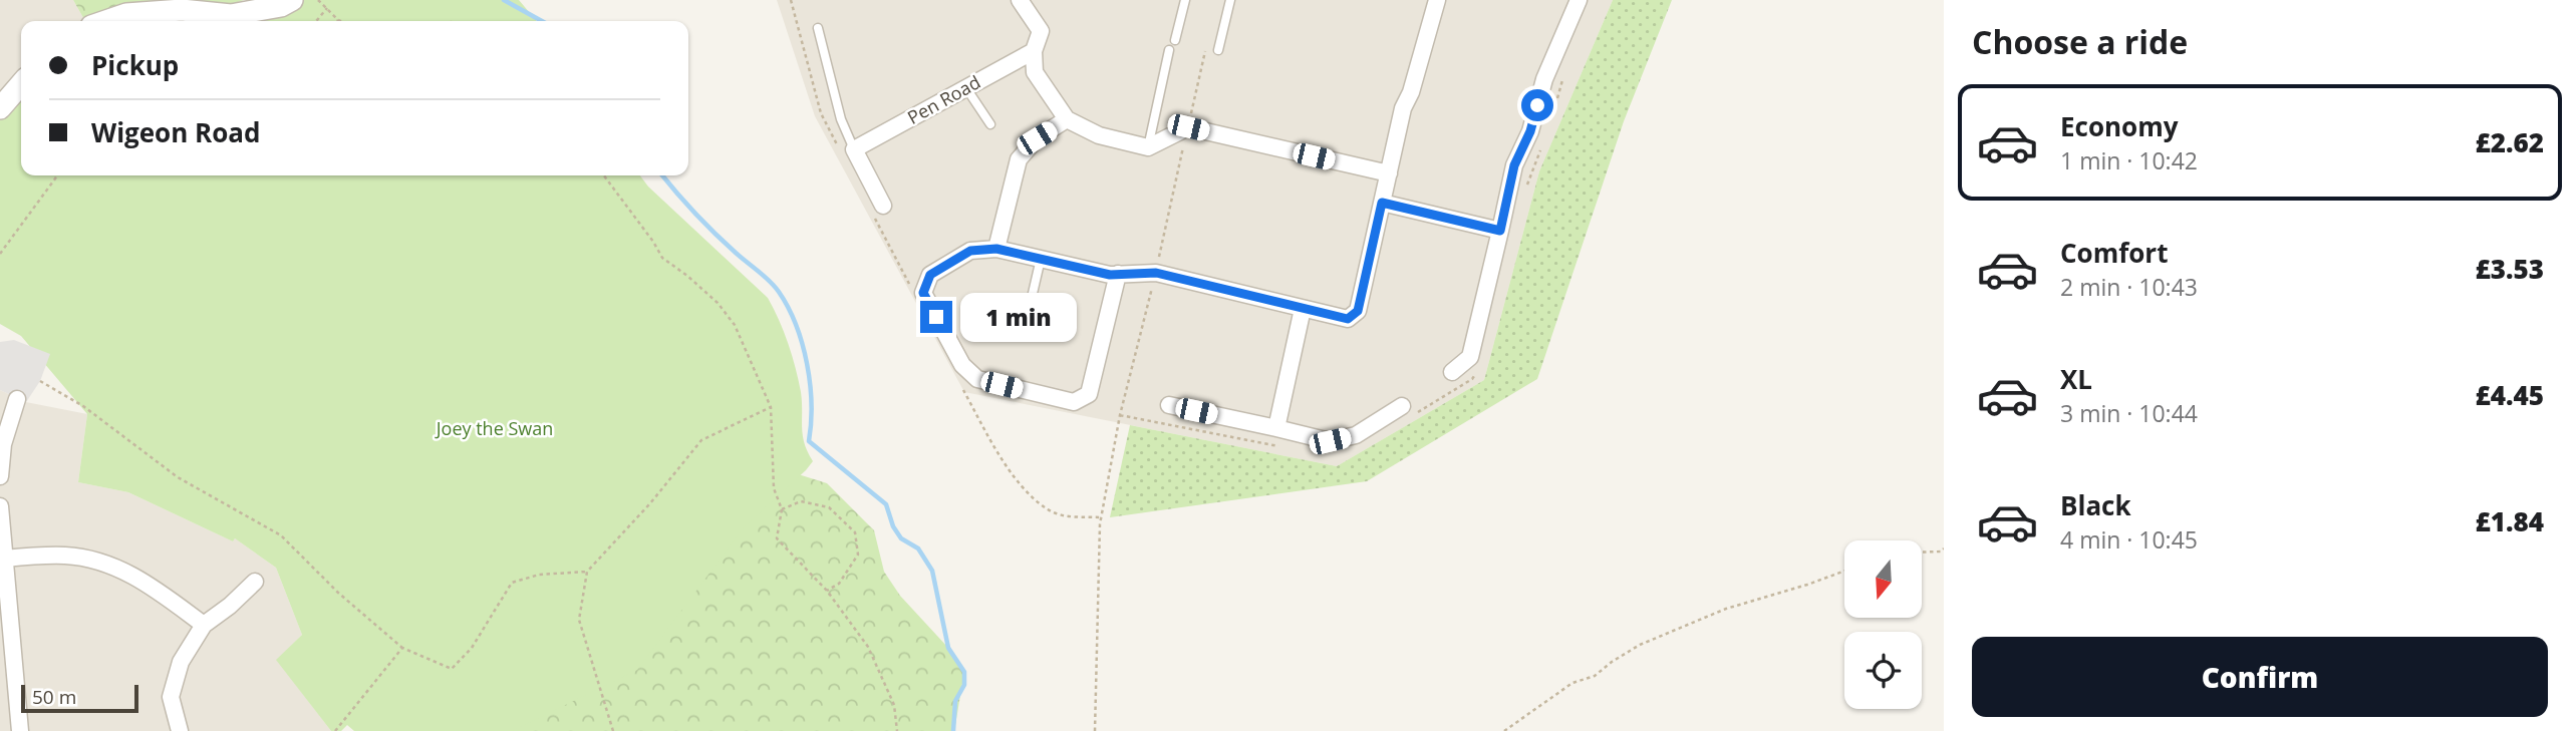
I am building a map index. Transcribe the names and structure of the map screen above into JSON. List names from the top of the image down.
{
  "streets": {
    "street": ["Pen Road"]
  },
  "parks": ["Joey the Swan"],
  "scale_bar": "50 m",
  "north": "bottom",
  "page": {
    "heading": "Choose a ride",
    "banner": ["Pickup", "Wigeon Road"],
    "list": [
      {
        "name": "Economy",
        "note": "1 min · 10:42",
        "value": "£2.62"
      },
      {
        "name": "Comfort",
        "note": "2 min · 10:43",
        "value": "£3.53"
      },
      {
        "name": "XL",
        "note": "3 min · 10:44",
        "value": "£4.45"
      },
      {
        "name": "Black",
        "note": "4 min · 10:45",
        "value": "£1.84"
      }
    ],
    "bubble": "1 min",
    "buttons": "Confirm",
    "scale": "50 m"
  }
}
